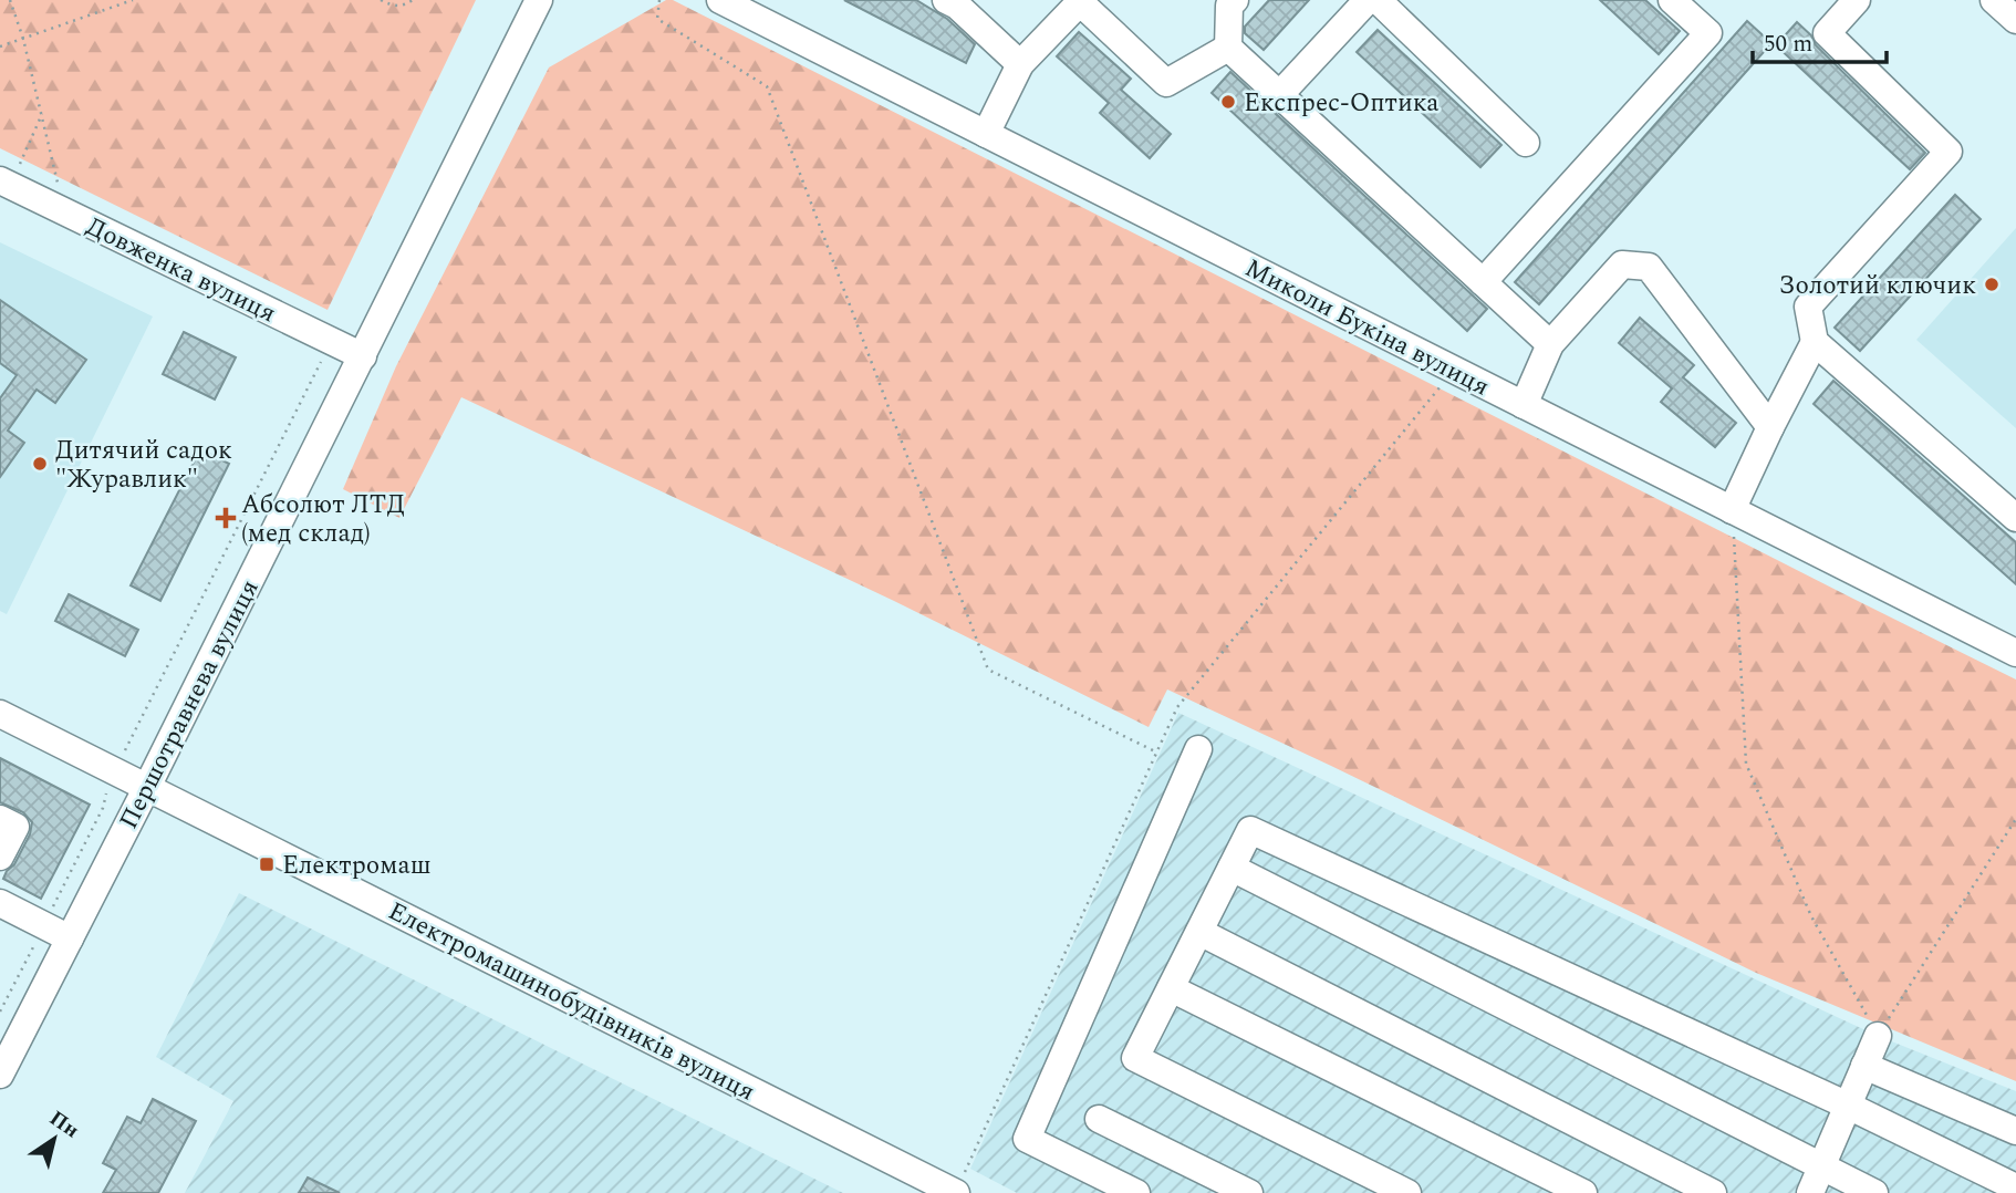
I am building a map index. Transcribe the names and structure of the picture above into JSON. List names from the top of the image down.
{
  "streets": {
    "street": [
      "Довженка вулиця",
      "Миколи Букіна вулиця",
      "Першотравнева вулиця",
      "Електромашинобудівників вулиця"
    ]
  },
  "crossings": [
    ["Довженка вулиця", "Першотравнева вулиця"],
    ["Першотравнева вулиця", "Електромашинобудівників вулиця"]
  ],
  "places": {
    "other": ["Експрес-Оптика", "Золотий ключик", "Дитячий садок \"Журавлик\""],
    "health": ["Абсолют ЛТД (мед склад)"],
    "transit": ["Електромаш"]
  },
  "scale_bar": "50 m",
  "north": "top right"
}
